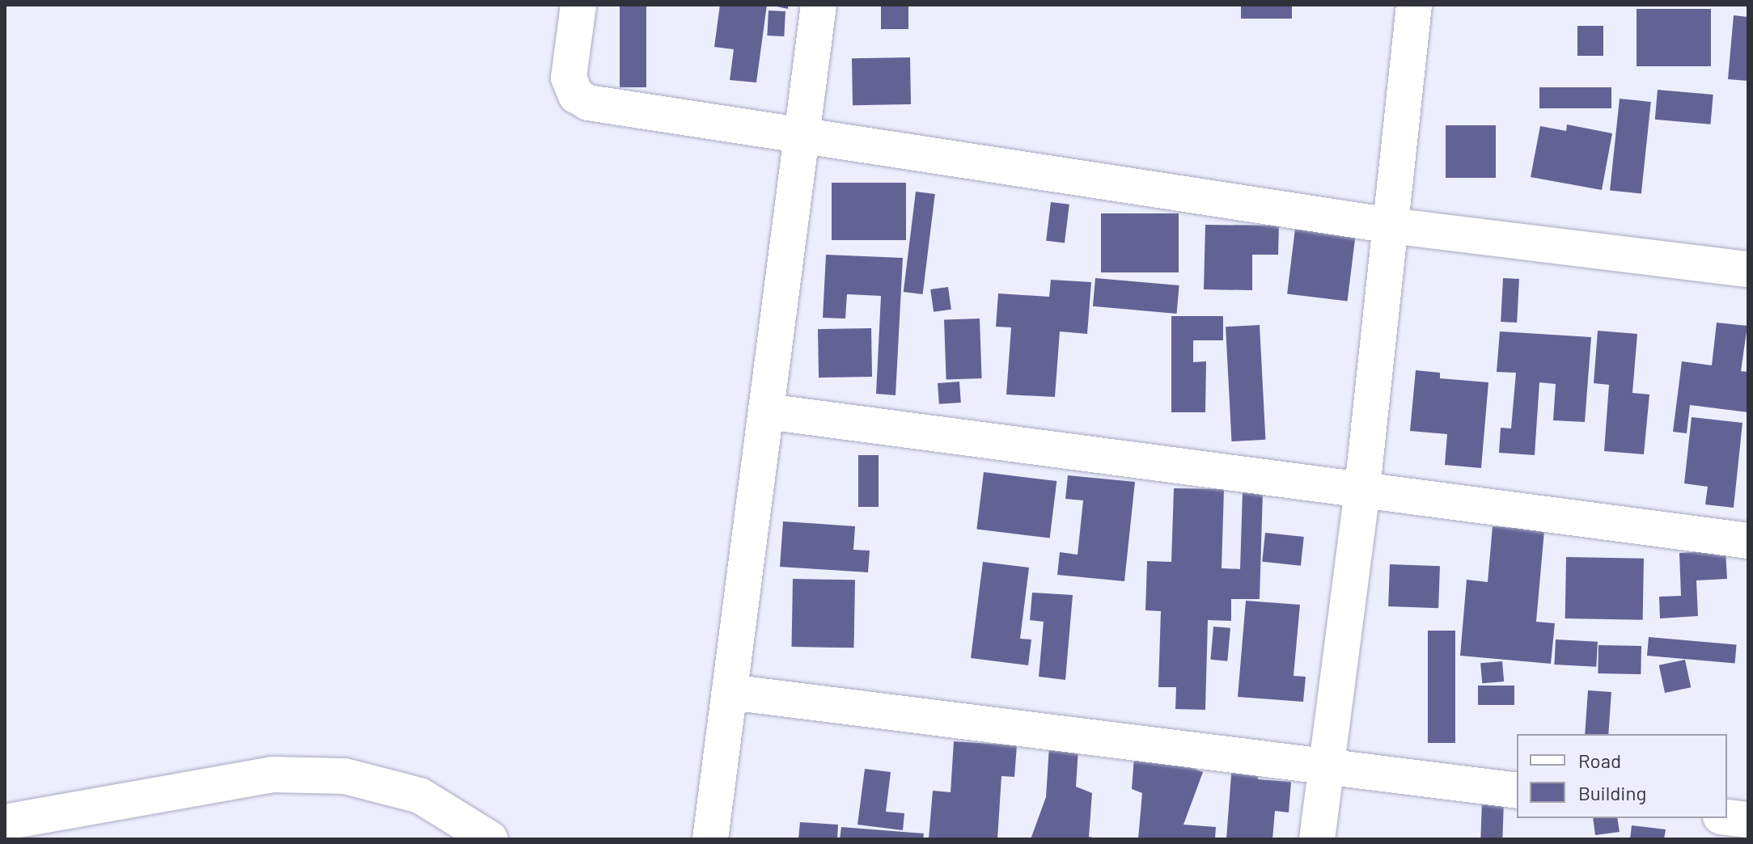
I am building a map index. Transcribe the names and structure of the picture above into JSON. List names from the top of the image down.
{
  "legend": ["Road", "Building"]
}
